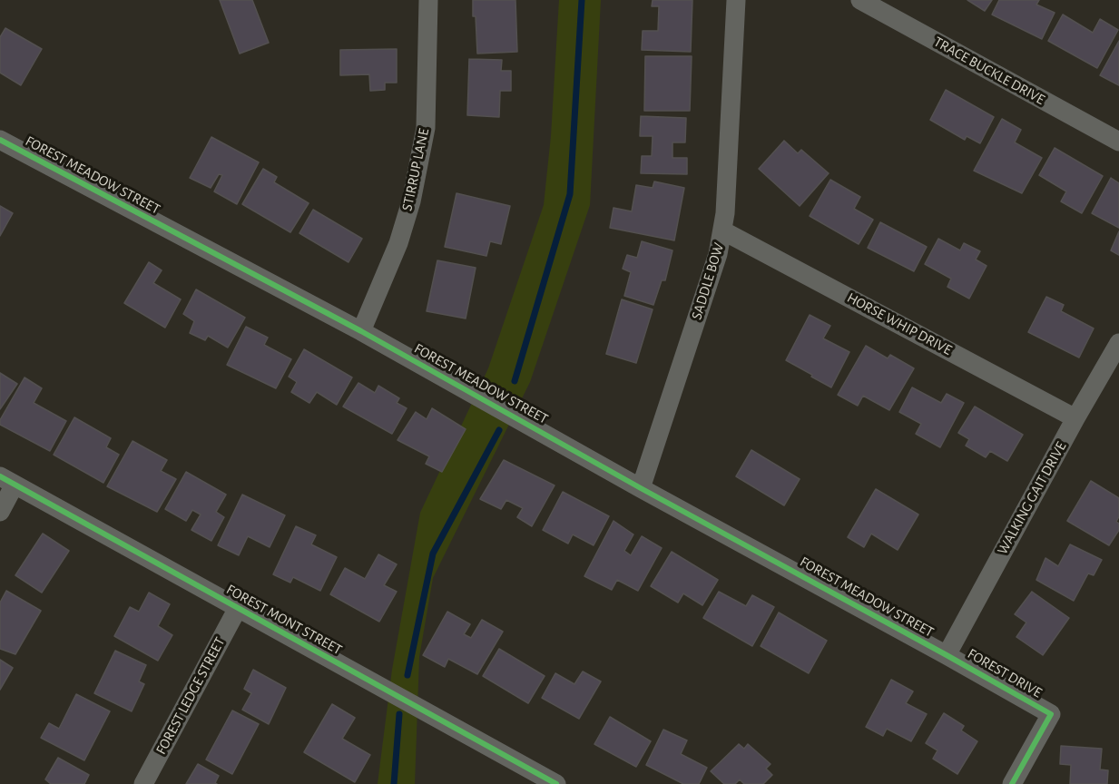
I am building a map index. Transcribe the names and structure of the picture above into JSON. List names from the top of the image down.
{
  "streets": {
    "street": [
      "TRACE BUCKLE DRIVE",
      "STIRRUP LANE",
      "FOREST MEADOW STREET",
      "SADDLE BOW",
      "HORSE WHIP DRIVE",
      "WALKING GAIT DRIVE",
      "FOREST MONT STREET",
      "FOREST DRIVE",
      "FOREST LEDGE STREET"
    ]
  },
  "crossings": [
    ["STIRRUP LANE", "FOREST MEADOW STREET"],
    ["FOREST MEADOW STREET", "SADDLE BOW"],
    ["FOREST MEADOW STREET", "WALKING GAIT DRIVE"],
    ["FOREST MEADOW STREET", "FOREST DRIVE"],
    ["SADDLE BOW", "HORSE WHIP DRIVE"],
    ["HORSE WHIP DRIVE", "WALKING GAIT DRIVE"],
    ["WALKING GAIT DRIVE", "FOREST DRIVE"],
    ["FOREST MONT STREET", "FOREST LEDGE STREET"]
  ]
}
